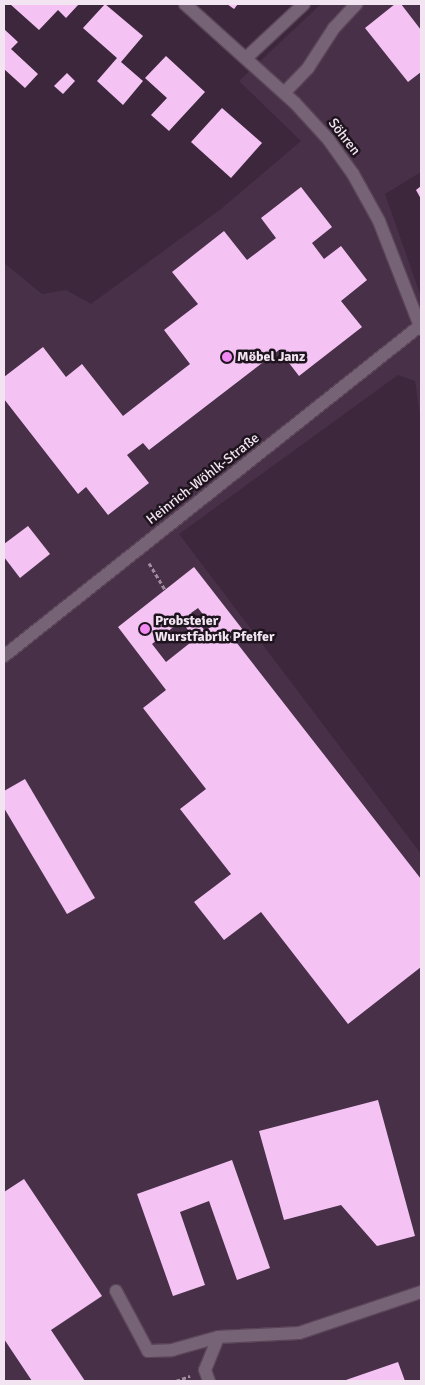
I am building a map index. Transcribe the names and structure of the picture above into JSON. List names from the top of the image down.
{
  "streets": {
    "street": ["Söhren", "Heinrich-Wöhlk-Straße"]
  },
  "crossings": [
    ["Söhren", "Heinrich-Wöhlk-Straße"]
  ],
  "places": ["Möbel Janz", "Probsteier Wurstfabrik Pfeifer"]
}
